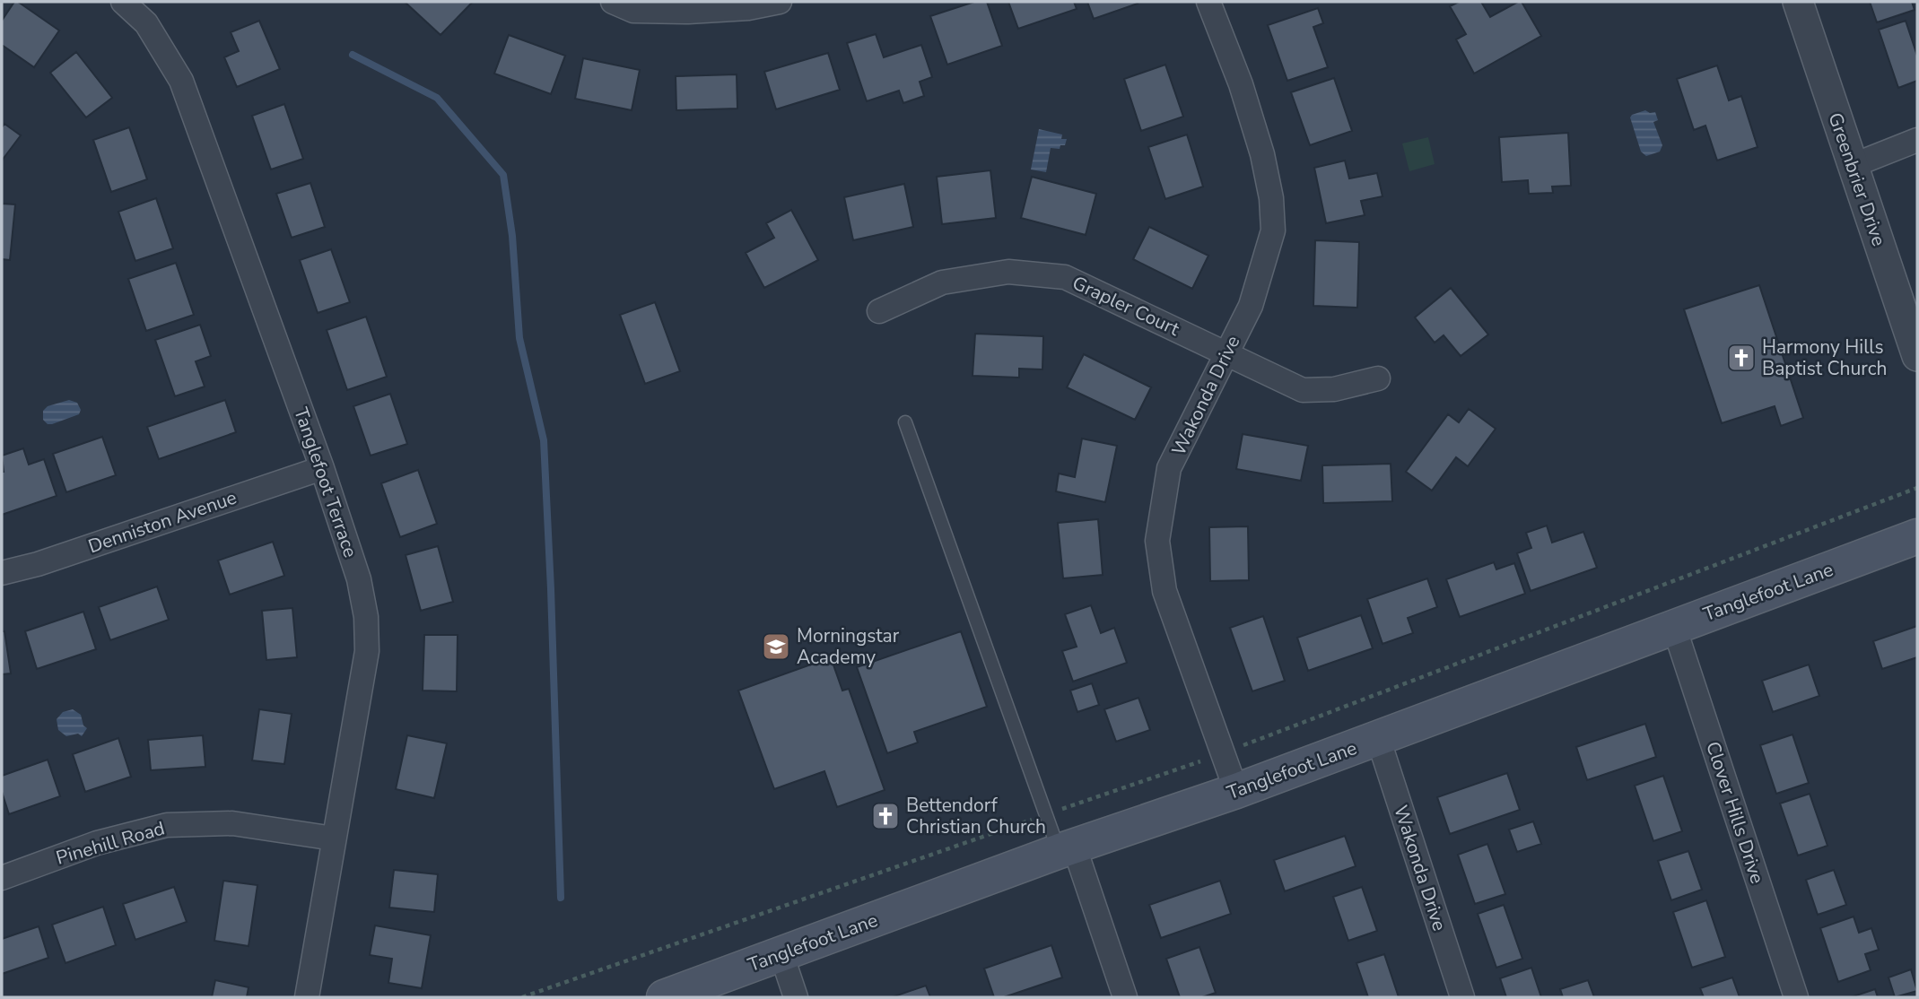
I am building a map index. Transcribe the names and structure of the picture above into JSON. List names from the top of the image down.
{
  "streets": {
    "main road": ["Tanglefoot Lane"],
    "street": [
      "Greenbrier Drive",
      "Grapler Court",
      "Wakonda Drive",
      "Tanglefoot Terrace",
      "Denniston Avenue",
      "Clover Hills Drive",
      "Pinehill Road"
    ]
  },
  "crossings": [
    ["Grapler Court", "Wakonda Drive"],
    ["Wakonda Drive", "Tanglefoot Lane"],
    ["Tanglefoot Terrace", "Denniston Avenue"],
    ["Tanglefoot Terrace", "Pinehill Road"],
    ["Tanglefoot Lane", "Clover Hills Drive"]
  ],
  "places": {
    "church": ["Harmony Hills Baptist Church", "Bettendorf Christian Church"],
    "school or university": ["Morningstar Academy"]
  }
}
